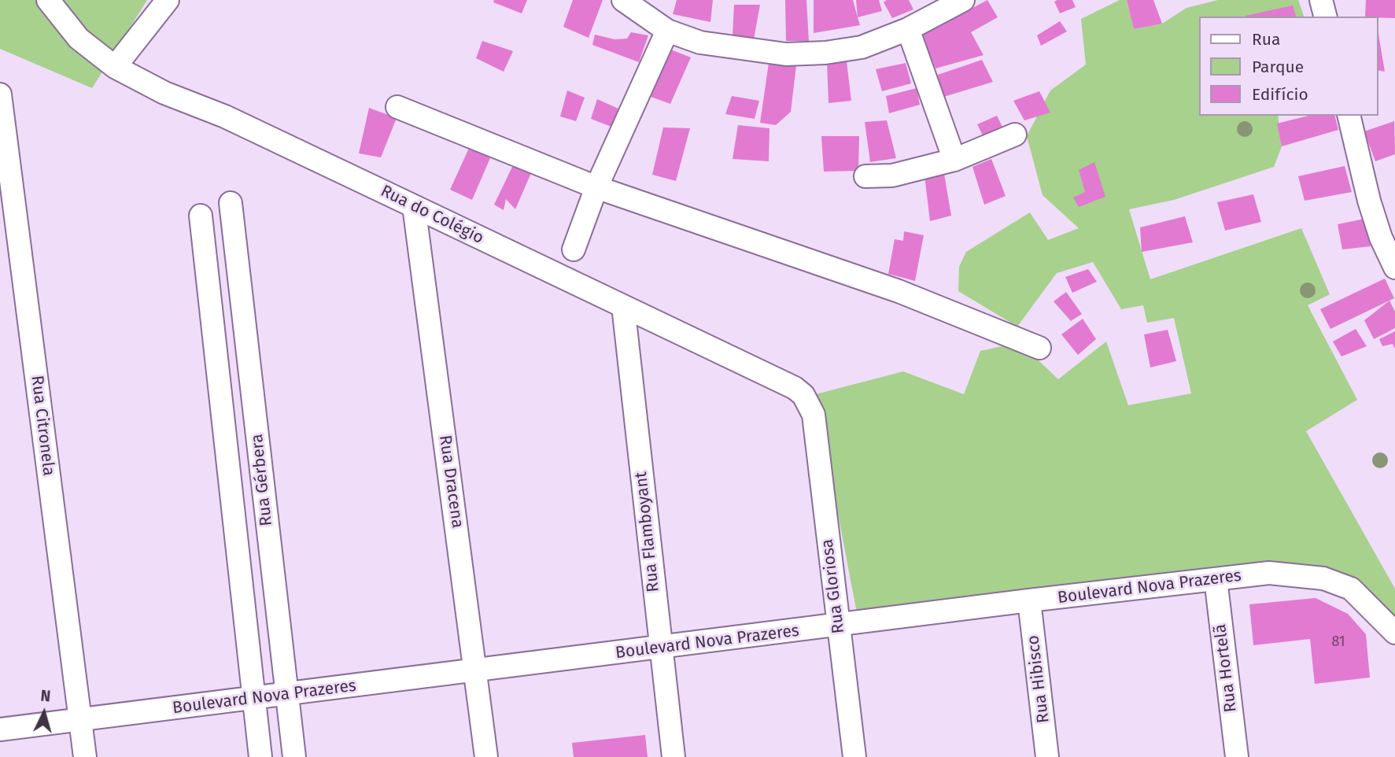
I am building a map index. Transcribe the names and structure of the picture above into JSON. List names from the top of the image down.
{
  "streets": {
    "street": [
      "Rua do Colégio",
      "Rua Citronela",
      "Rua Gérbera",
      "Rua Dracena",
      "Rua Flamboyant",
      "Rua Gloriosa",
      "Boulevard Nova Prazeres",
      "Rua Hortelã",
      "Rua Hibisco"
    ]
  },
  "crossings": [
    ["Rua do Colégio", "Rua Dracena"],
    ["Rua do Colégio", "Rua Flamboyant"],
    ["Rua do Colégio", "Rua Gloriosa"],
    ["Rua Citronela", "Boulevard Nova Prazeres"],
    ["Rua Gérbera", "Boulevard Nova Prazeres"],
    ["Rua Dracena", "Boulevard Nova Prazeres"],
    ["Rua Flamboyant", "Boulevard Nova Prazeres"],
    ["Rua Gloriosa", "Boulevard Nova Prazeres"],
    ["Boulevard Nova Prazeres", "Rua Hortelã"],
    ["Boulevard Nova Prazeres", "Rua Hibisco"]
  ],
  "house_numbers": ["81"],
  "legend": ["Rua", "Parque", "Edifício"],
  "north": "top"
}
